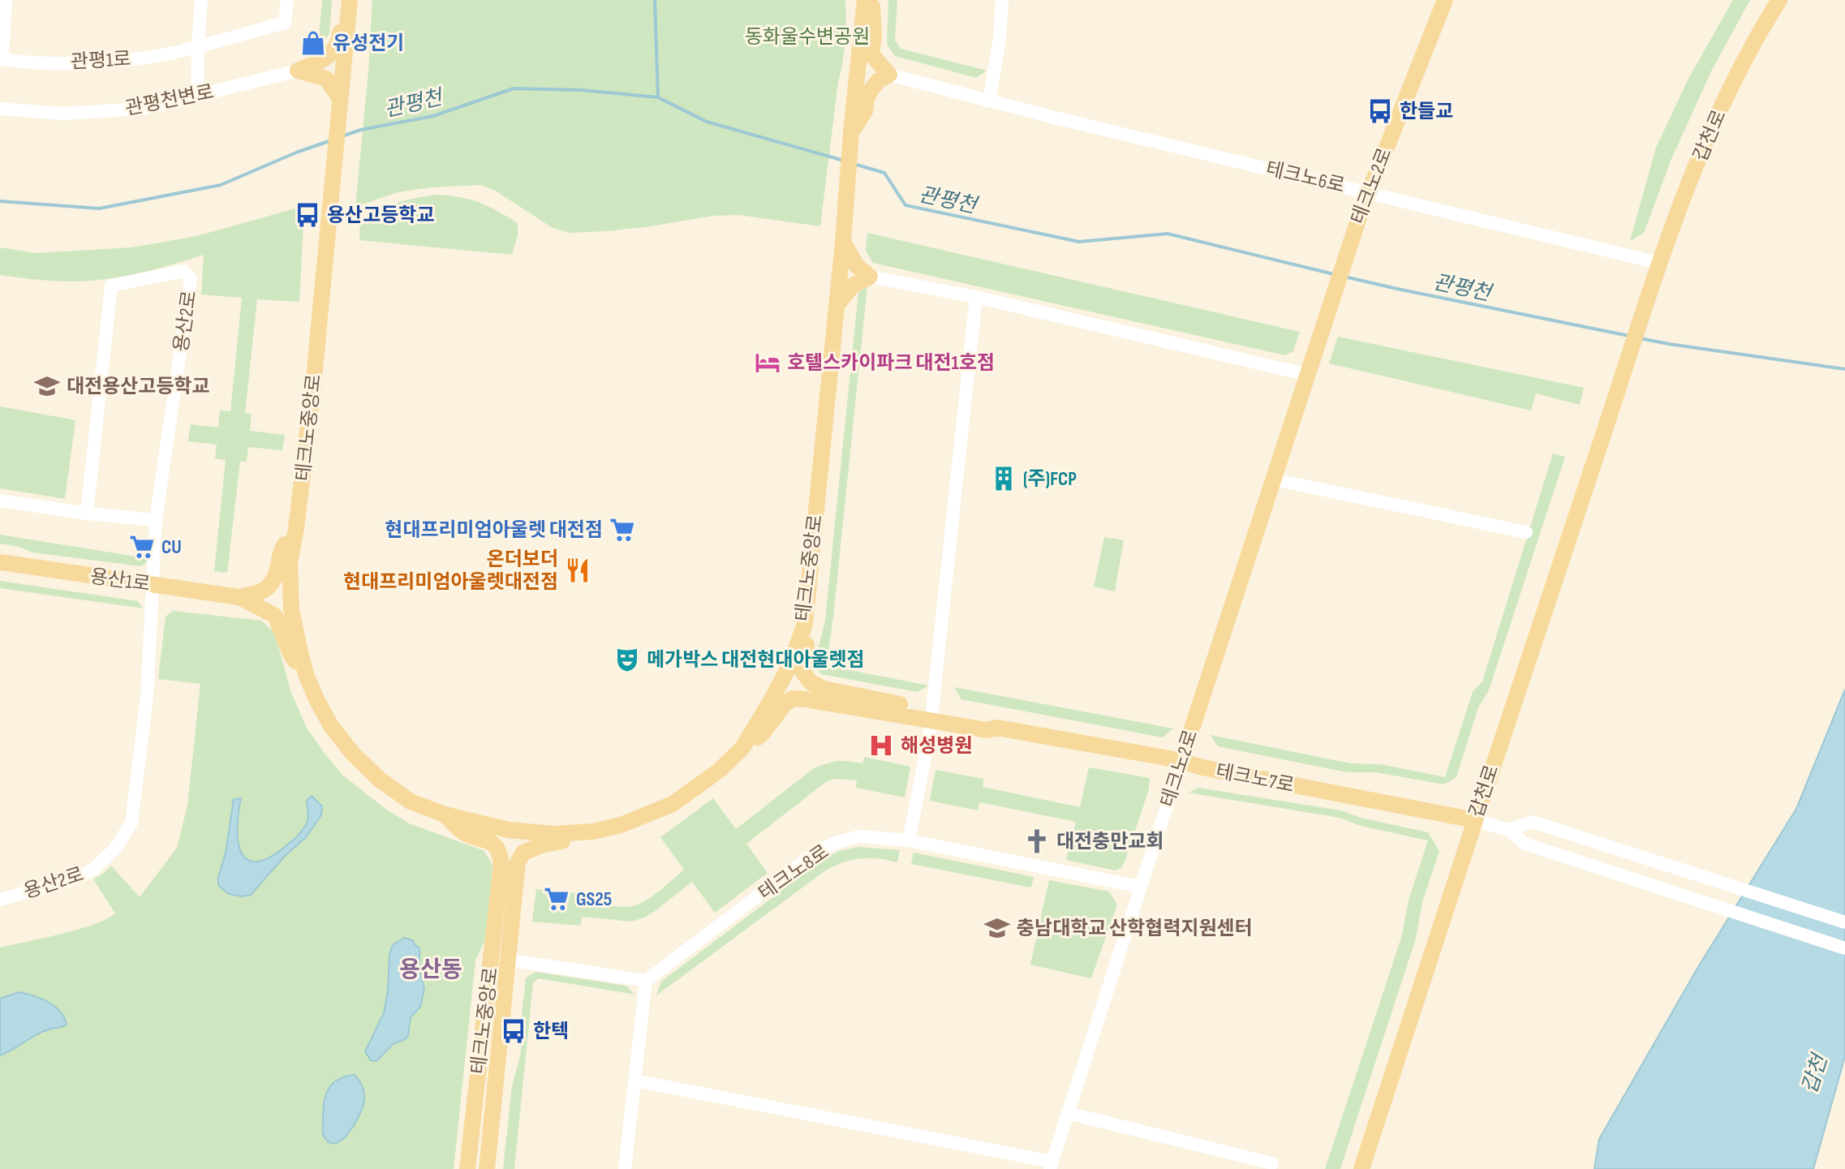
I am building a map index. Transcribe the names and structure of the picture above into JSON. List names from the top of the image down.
{
  "streets": {
    "main road": [
      "갑천로",
      "테크노2로",
      "테크노중앙로",
      "용산1로",
      "테크노7로"
    ],
    "street": [
      "관평1로",
      "관평천변로",
      "테크노6로",
      "용산2로",
      "테크노8로"
    ]
  },
  "crossings": [
    ["갑천로", "테크노6로"],
    ["갑천로", "테크노7로"],
    ["테크노6로", "테크노2로"],
    ["테크노2로", "테크노7로"],
    ["테크노2로", "테크노8로"],
    ["용산2로", "용산1로"],
    ["테크노중앙로", "테크노7로"]
  ],
  "districts": ["용산동"],
  "water": ["관평천", "갑천"],
  "parks": ["동화울수변공원"],
  "places": {
    "shop": ["유성전기"],
    "bus stop": ["한들교", "용산고등학교", "한텍"],
    "hotel": ["호텔스카이파크 대전1호점"],
    "school or university": ["대전용산고등학교", "충남대학교 산학협력지원센터"],
    "building": ["(주)FCP"],
    "supermarket": ["현대프리미엄아울렛 대전점", "CU", "GS25"],
    "restaurant": ["온더보더 현대프리미엄아울렛대전점"],
    "theatre": ["메가박스 대전현대아울렛점"],
    "hospital": ["해성병원"],
    "church": ["대전충만교회"]
  }
}
